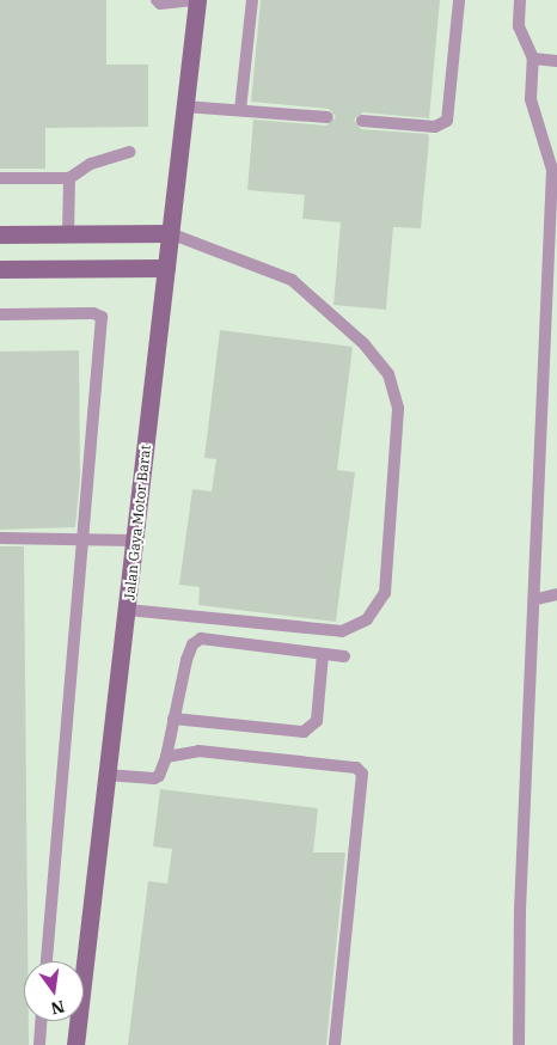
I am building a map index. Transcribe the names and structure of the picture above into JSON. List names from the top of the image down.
{
  "streets": {
    "street": ["Jalan Gaya Motor Barat"]
  },
  "north": "bottom"
}
